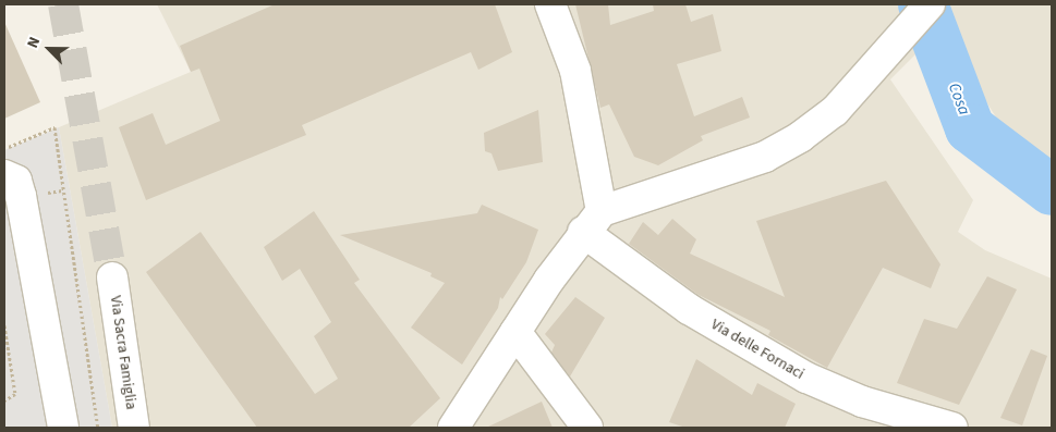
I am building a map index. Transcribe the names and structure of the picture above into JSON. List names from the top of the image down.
{
  "streets": {
    "street": ["Via delle Fornaci", "Via Sacra Famiglia"]
  },
  "water": ["Cosa"],
  "north": "top left"
}
